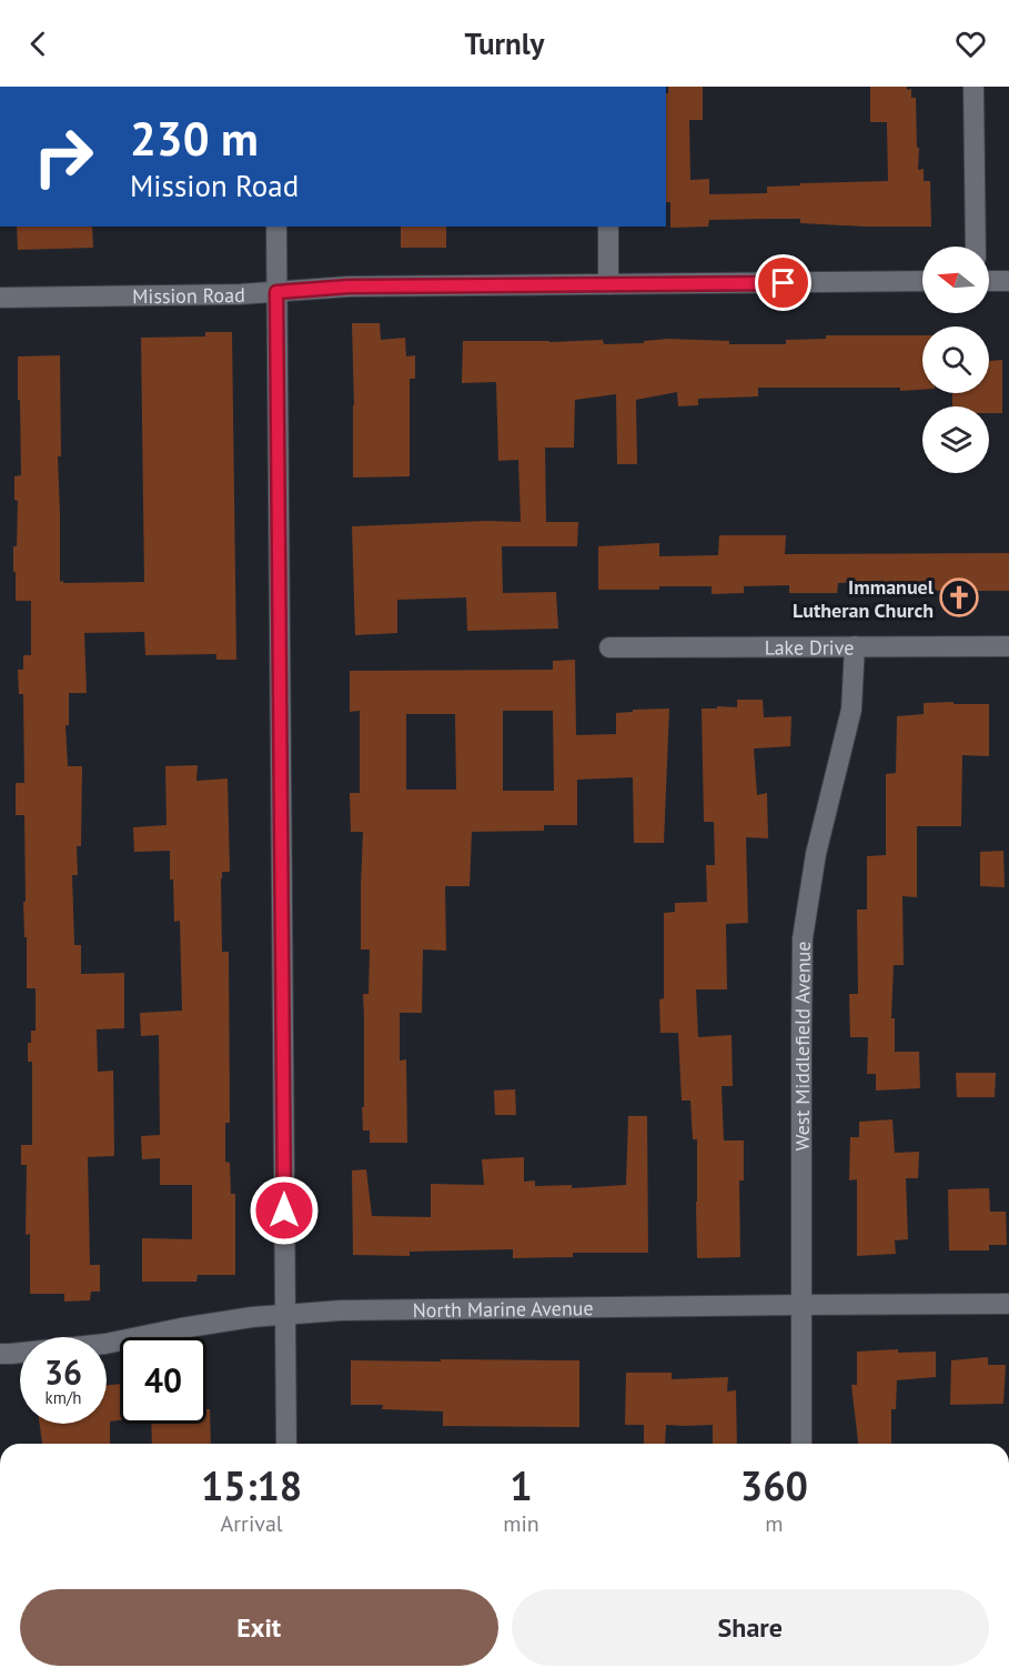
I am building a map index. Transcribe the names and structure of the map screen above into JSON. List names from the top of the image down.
{
  "streets": {
    "street": [
      "Mission Road",
      "Lake Drive",
      "West Middlefield Avenue",
      "North Marine Avenue"
    ]
  },
  "crossings": [
    ["Lake Drive", "West Middlefield Avenue"],
    ["West Middlefield Avenue", "North Marine Avenue"]
  ],
  "places": {
    "church": ["Immanuel Lutheran Church"]
  },
  "north": "left",
  "page": {
    "header": "Turnly",
    "turn": ["230 m", "Mission Road"],
    "speed": "36 km/h",
    "limit": "40",
    "eta": [
      "15:18",
      "Arrival",
      "1",
      "min",
      "360",
      "m"
    ],
    "buttons": ["Exit", "Share"]
  }
}
